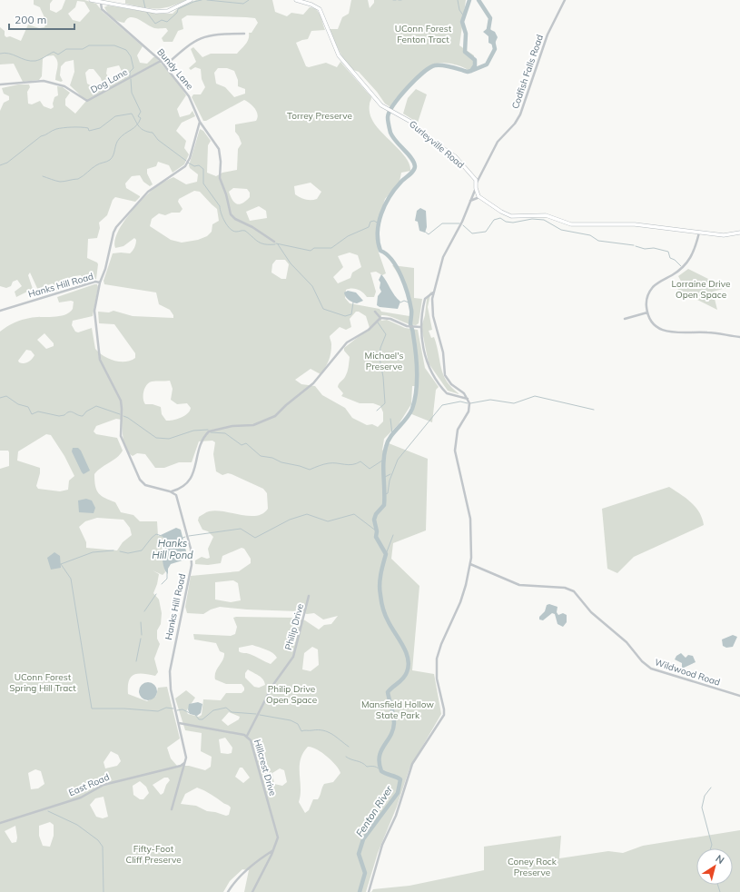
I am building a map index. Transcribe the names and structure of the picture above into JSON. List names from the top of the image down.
{
  "streets": {
    "street": [
      "Bundy Lane",
      "Codfish Falls Road",
      "Dog Lane",
      "Gurleyville Road",
      "Hanks Hill Road",
      "Philip Drive",
      "Wildwood Road",
      "Hillcrest Drive",
      "East Road"
    ]
  },
  "crossings": [
    ["Bundy Lane", "Dog Lane"],
    ["Codfish Falls Road", "Gurleyville Road"],
    ["Hanks Hill Road", "Hillcrest Drive"],
    ["Hanks Hill Road", "East Road"],
    ["Philip Drive", "Hillcrest Drive"]
  ],
  "water": ["Hanks Hill Pond", "Fenton River"],
  "parks": [
    "UConn Forest Fenton Tract",
    "Torrey Preserve",
    "Lorraine Drive Open Space",
    "Michael's Preserve",
    "UConn Forest Spring Hill Tract",
    "Philip Drive Open Space",
    "Mansfield Hollow State Park",
    "Fifty-Foot Cliff Preserve",
    "Coney Rock Preserve"
  ],
  "scale_bar": "200 m",
  "north": "top right"
}
